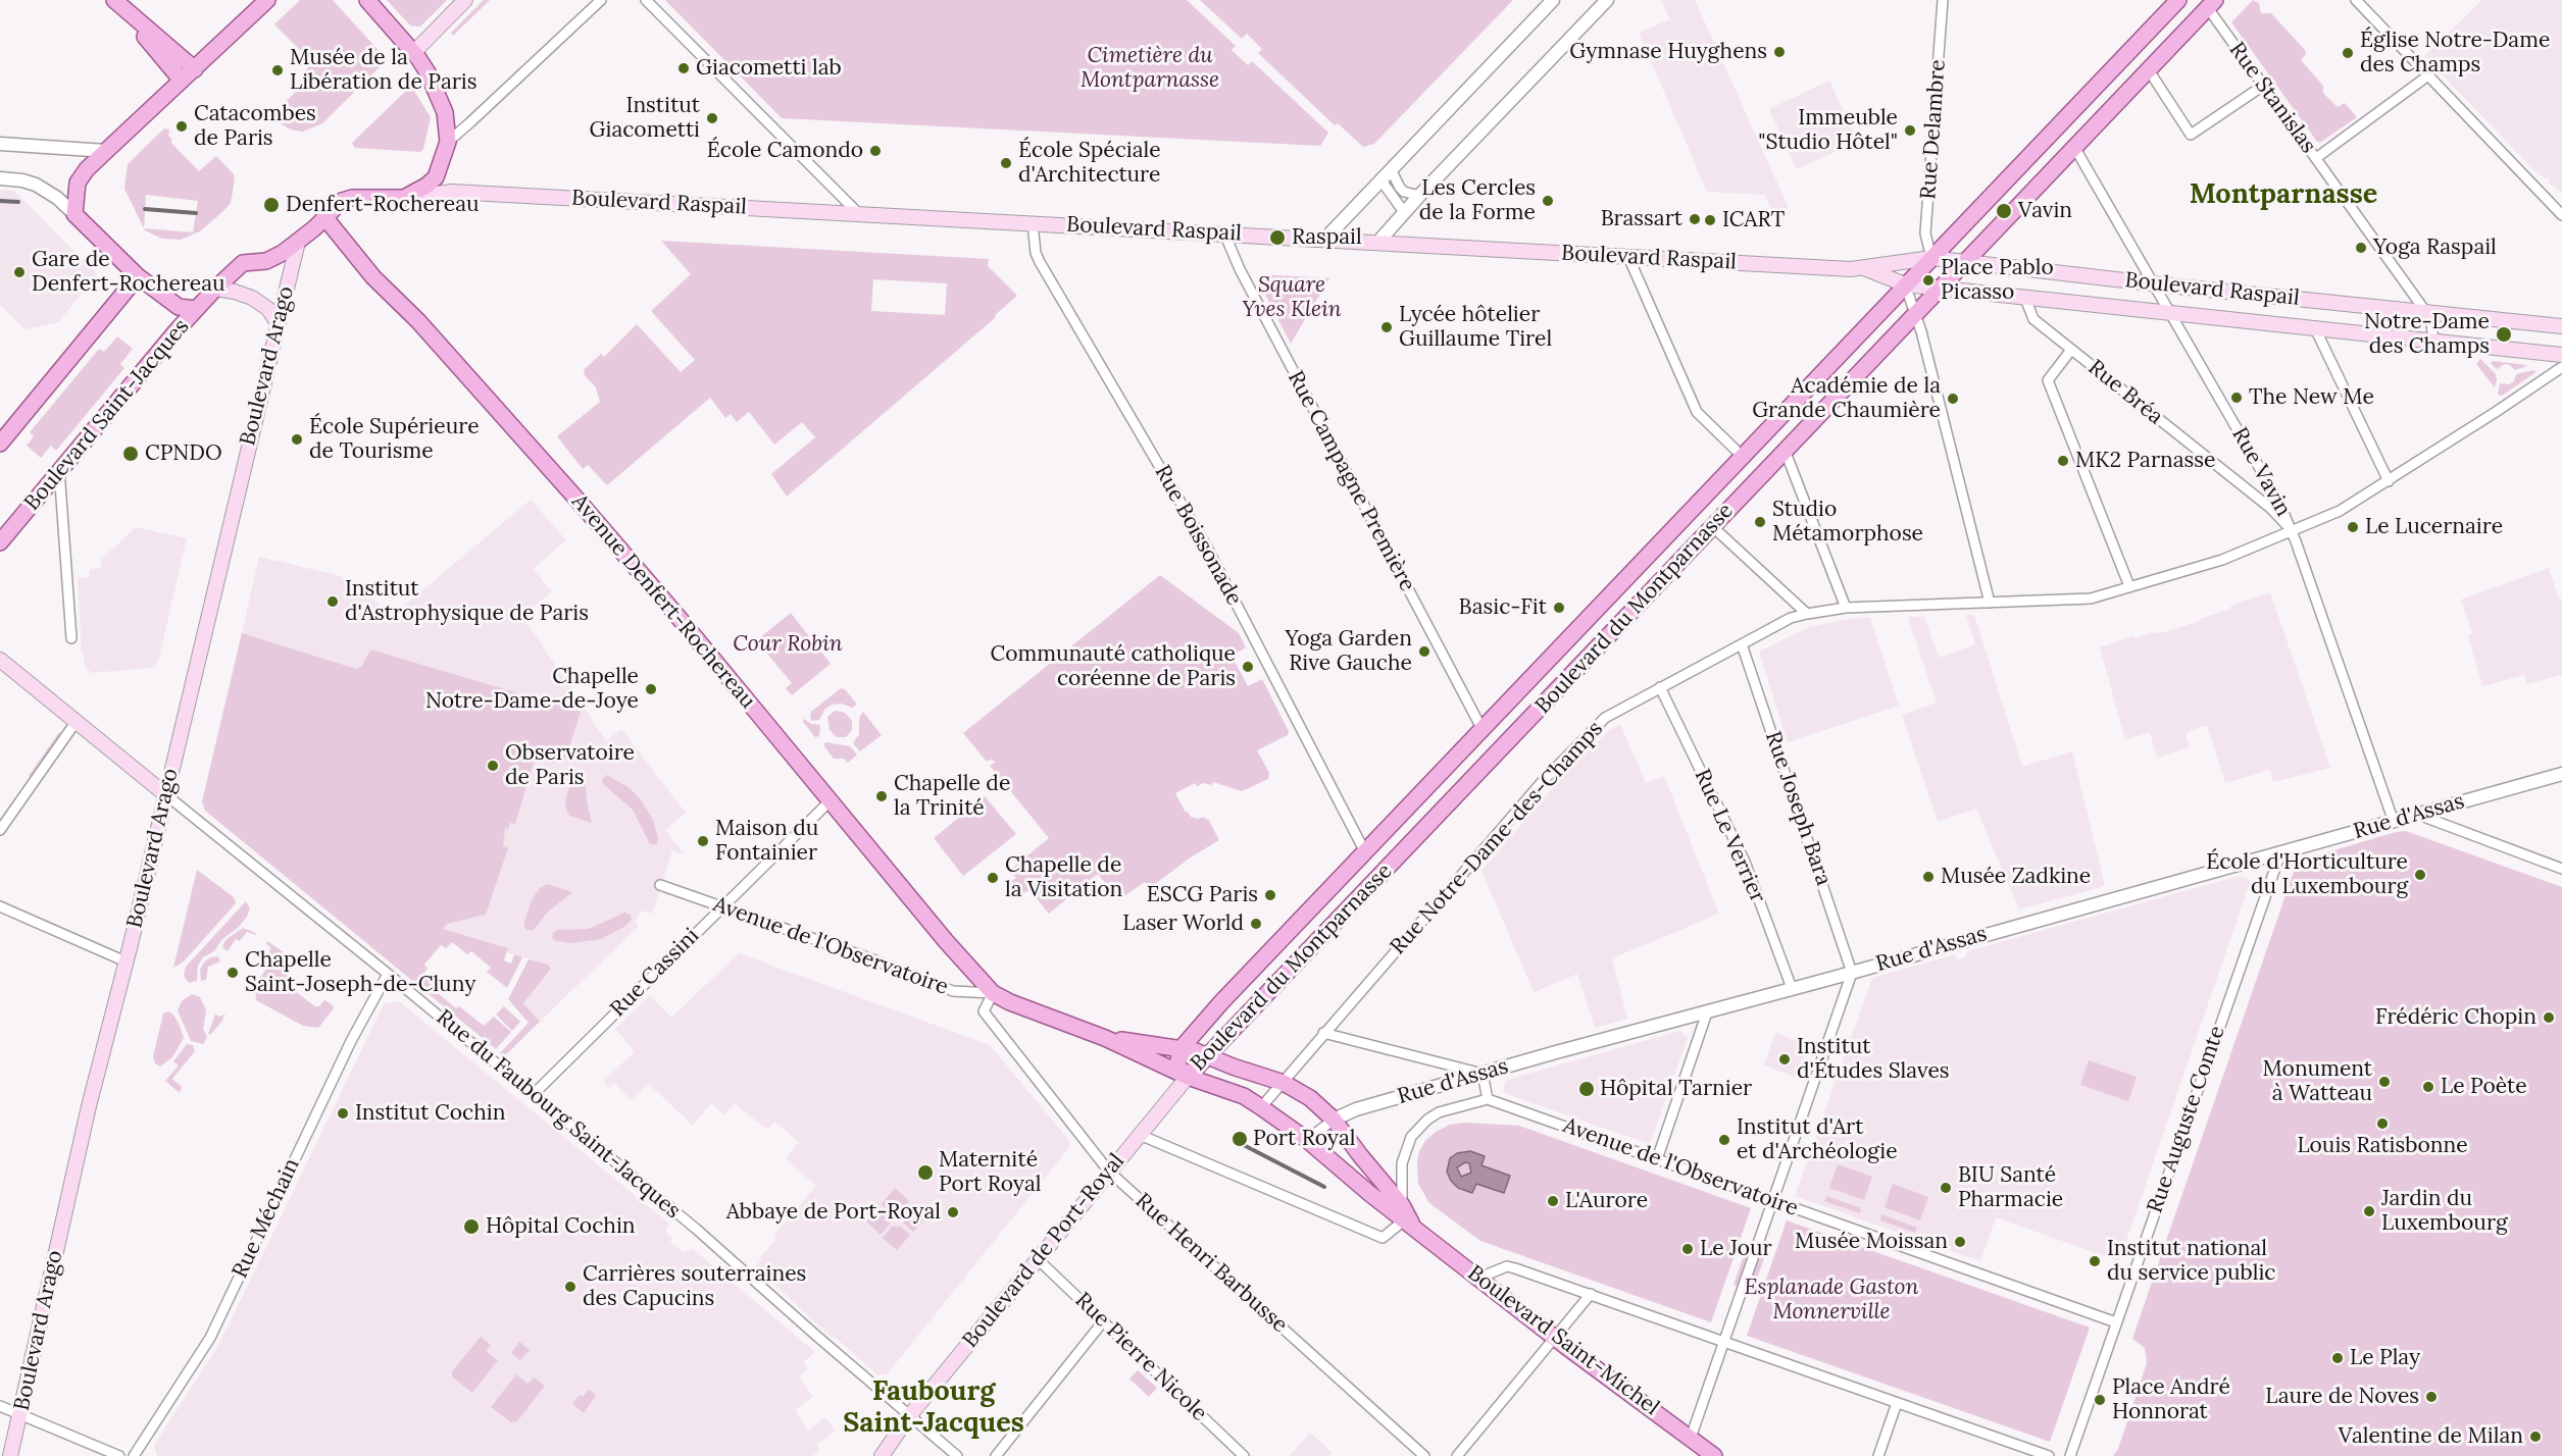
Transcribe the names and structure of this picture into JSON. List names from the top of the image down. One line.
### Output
{"streets":{"main road":["Boulevard Raspail","Boulevard Arago","Boulevard Saint-Jacques","Avenue Denfert-Rochereau","Boulevard du Montparnasse","Avenue de l'Observatoire","Rue du Faubourg Saint-Jacques","Boulevard de Port-Royal","Boulevard Saint-Michel"],"street":["Rue Stanislas","Rue Delambre","Rue Bréa","Rue Vavin","Rue Campagne Première","Rue Boissonade","Rue Joseph Bara","Rue d'Assas","Rue Le Verrier","Rue Notre-Dame-des-Champs","Rue Cassini","Rue Auguste Comte","Rue Méchain","Rue Henri Barbusse","Rue Pierre Nicole"]},"crossings":[["Rue Stanislas","Boulevard Raspail"],["Rue Stanislas","Boulevard du Montparnasse"],["Rue Delambre","Boulevard Raspail"],["Rue Delambre","Boulevard du Montparnasse"],["Boulevard Raspail","Rue Bréa"],["Boulevard Raspail","Boulevard Saint-Jacques"],["Boulevard Raspail","Rue Vavin"],["Boulevard Raspail","Rue Campagne Première"],["Boulevard Raspail","Rue Boissonade"],["Boulevard Raspail","Boulevard du Montparnasse"],["Boulevard Arago","Boulevard Saint-Jacques"],["Boulevard Arago","Rue du Faubourg Saint-Jacques"],["Rue Bréa","Rue Vavin"],["Rue Bréa","Rue Notre-Dame-des-Champs"],["Boulevard Saint-Jacques","Avenue Denfert-Rochereau"],["Rue Vavin","Boulevard du Montparnasse"],["Rue Vavin","Rue d'Assas"],["Rue Vavin","Rue Notre-Dame-des-Champs"],["Rue Campagne Première","Boulevard du Montparnasse"],["Rue Boissonade","Boulevard du Montparnasse"],["Avenue Denfert-Rochereau","Avenue de l'Observatoire"],["Avenue Denfert-Rochereau","Rue Cassini"],["Avenue Denfert-Rochereau","Rue Henri Barbusse"],["Boulevard du Montparnasse","Avenue de l'Observatoire"],["Boulevard du Montparnasse","Boulevard de Port-Royal"],["Rue Joseph Bara","Rue d'Assas"],["Rue Joseph Bara","Rue Notre-Dame-des-Champs"],["Rue d'Assas","Rue Le Verrier"],["Rue d'Assas","Avenue de l'Observatoire"],["Rue d'Assas","Rue Auguste Comte"],["Rue Le Verrier","Rue Notre-Dame-des-Champs"],["Rue Notre-Dame-des-Champs","Avenue de l'Observatoire"],["Avenue de l'Observatoire","Rue Cassini"],["Avenue de l'Observatoire","Rue Auguste Comte"],["Avenue de l'Observatoire","Boulevard de Port-Royal"],["Avenue de l'Observatoire","Rue Henri Barbusse"],["Avenue de l'Observatoire","Boulevard Saint-Michel"],["Rue Cassini","Rue du Faubourg Saint-Jacques"],["Rue du Faubourg Saint-Jacques","Rue Méchain"],["Rue du Faubourg Saint-Jacques","Boulevard de Port-Royal"],["Boulevard de Port-Royal","Rue Henri Barbusse"],["Boulevard de Port-Royal","Rue Pierre Nicole"]],"districts":["Montparnasse","Faubourg Saint-Jacques"],"parks":["Cimetière du Montparnasse","Square Yves Klein","Cour Robin","Esplanade Gaston Monnerville"],"places":["Gymnase Huyghens","Église Notre-Dame des Champs","Giacometti lab","Musée de la Libération de Paris","Institut Giacometti","Catacombes de Paris","Immeuble \"Studio Hôtel\"","École Camondo","École Spéciale d'Architecture","Les Cercles de la Forme","Denfert-Rochereau","Vavin","Brassart","ICART","Raspail","Yoga Raspail","Gare de Denfert-Rochereau","Place Pablo Picasso","Lycée hôtelier Guillaume Tirel","Notre-Dame des Champs","The New Me","Académie de la Grande Chaumière","École Supérieure de Tourisme","CPNDO","MK2 Parnasse","Studio Métamorphose","Le Lucernaire","Institut d'Astrophysique de Paris","Basic-Fit","Yoga Garden Rive Gauche","Communauté catholique coréenne de Paris","Chapelle Notre-Dame-de-Joye","Observatoire de Paris","Chapelle de la Trinité","Maison du Fontainier","École d'Horticulture du Luxembourg","Musée Zadkine","Chapelle de la Visitation","ESCG Paris","Laser World","Chapelle Saint-Joseph-de-Cluny","Frédéric Chopin","Institut d'Études Slaves","Monument à Watteau","Le Poète","Hôpital Tarnier","Institut Cochin","Louis Ratisbonne","Port Royal","Institut d'Art et d'Archéologie","Maternité Port Royal","BIU Santé Pharmacie","L'Aurore","Jardin du Luxembourg","Abbaye de Port-Royal","Hôpital Cochin","Musée Moissan","Le Jour","Institut national du service public","Carrières souterraines des Capucins","Le Play","Laure de Noves","Place André Honnorat","Valentine de Milan"]}
